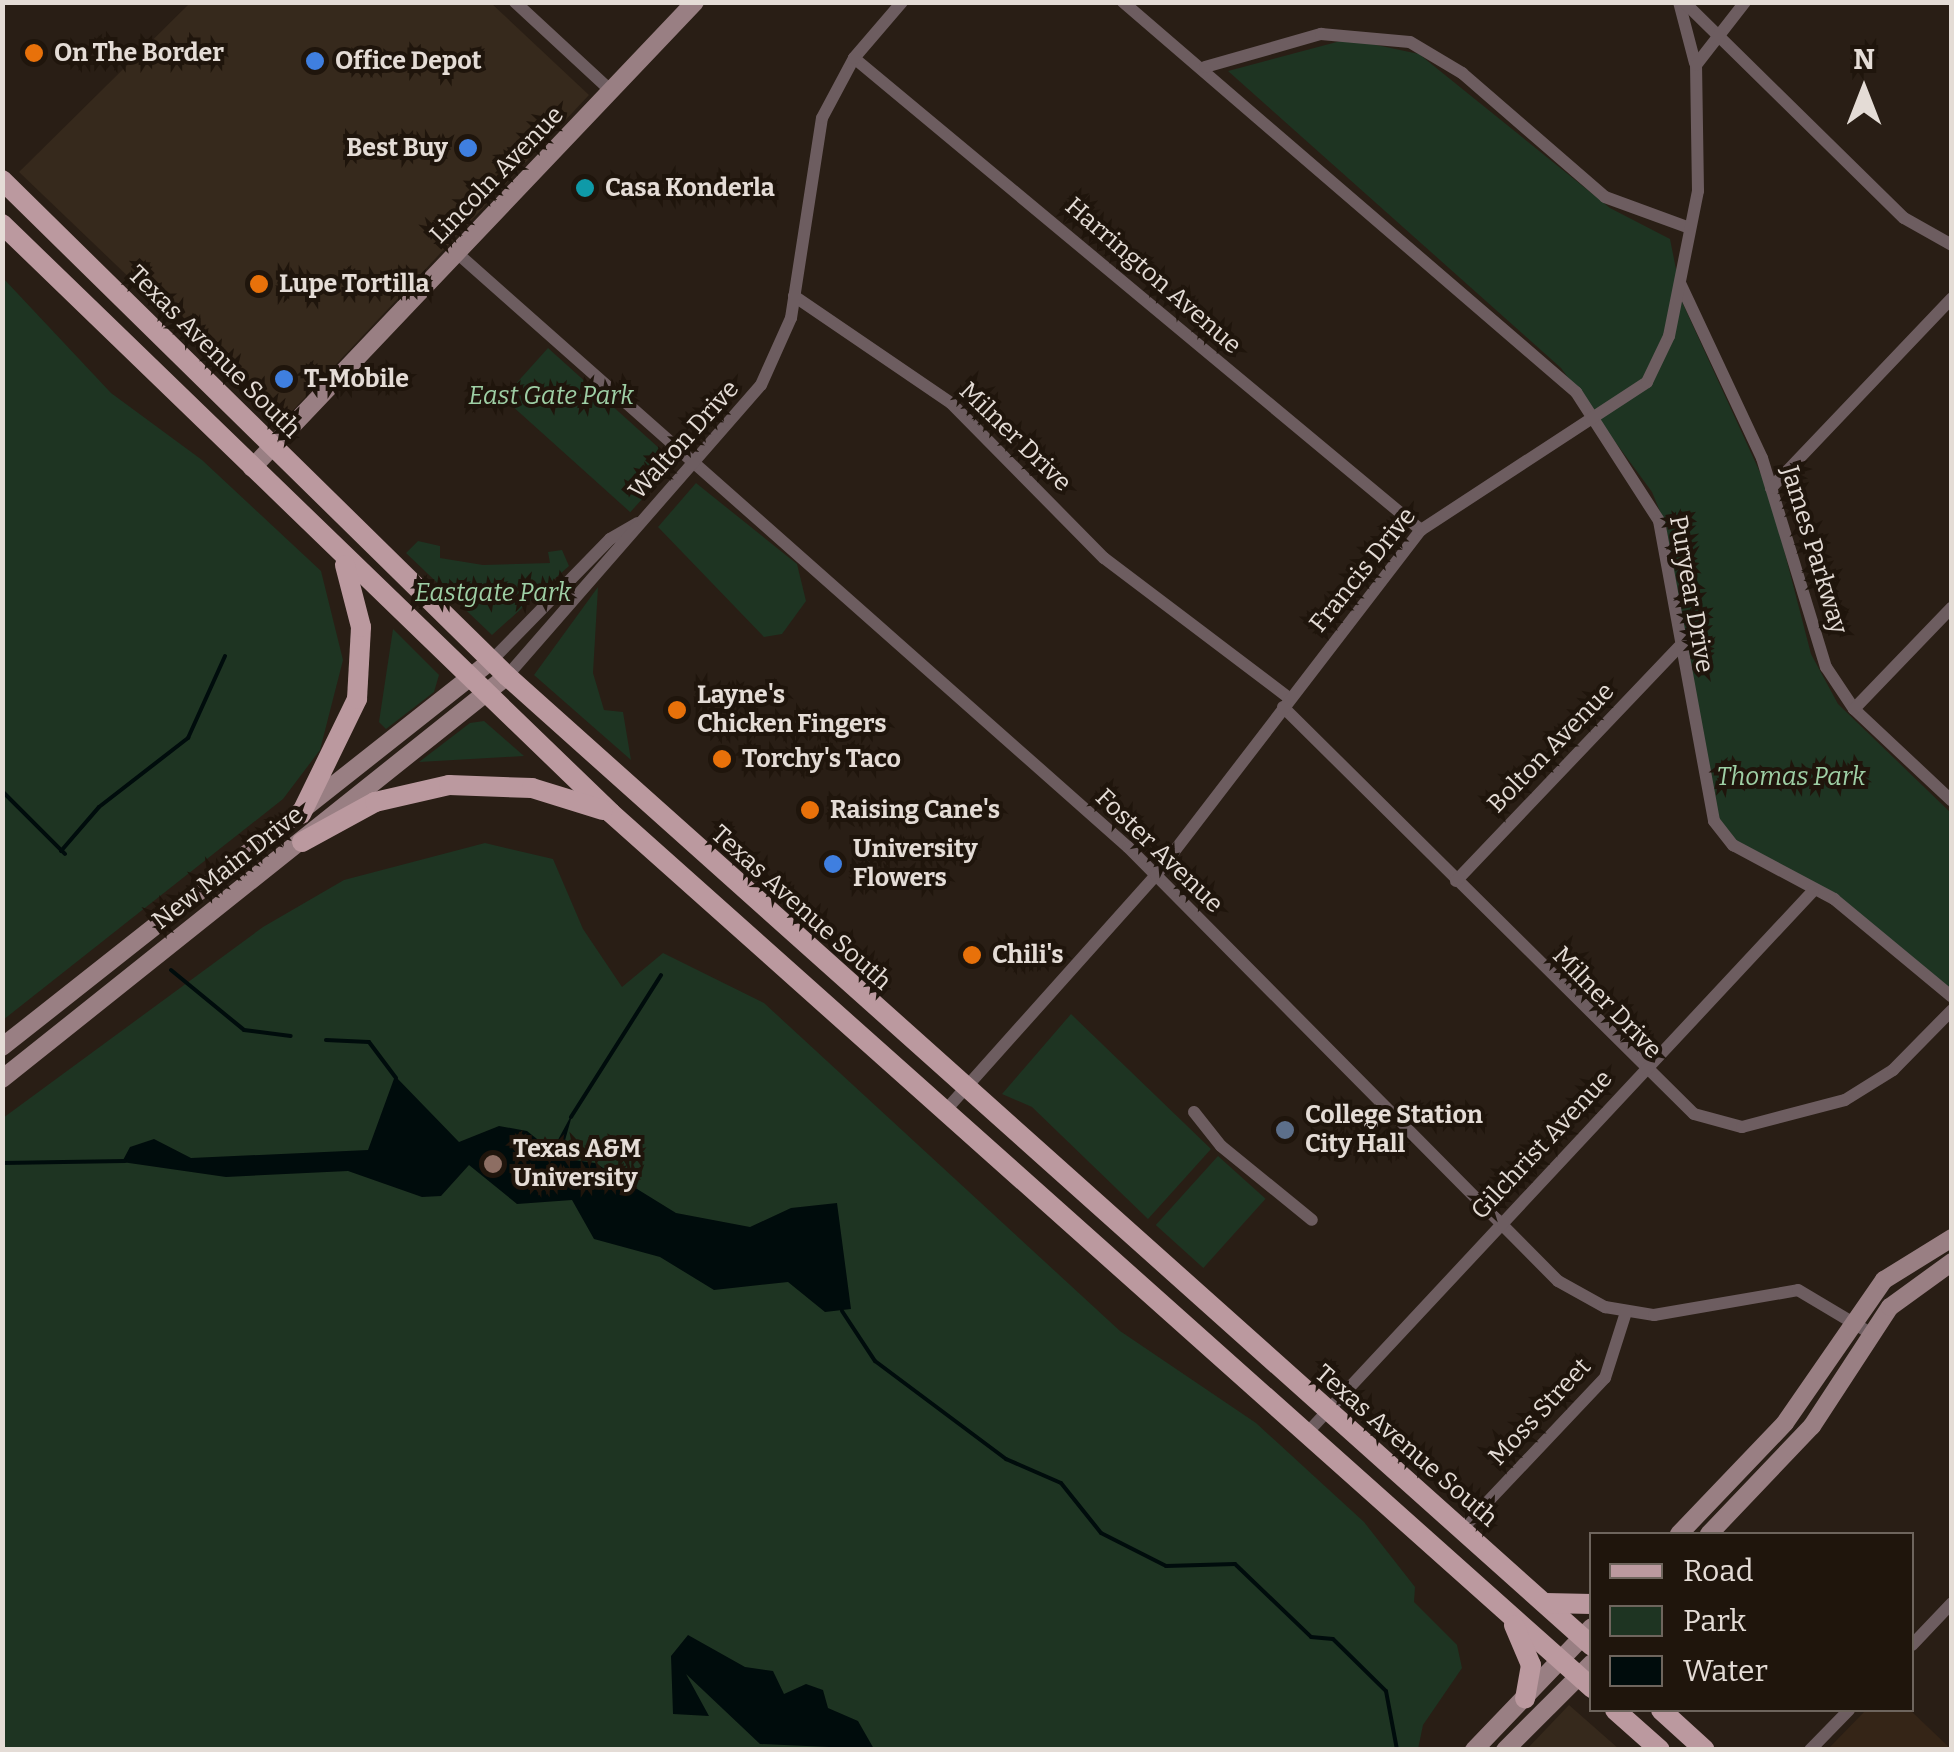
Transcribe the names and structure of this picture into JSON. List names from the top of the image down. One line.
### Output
{"streets":{"main road":["Texas Avenue South"],"street":["Lincoln Avenue","Harrington Avenue","Milner Drive","Walton Drive","James Parkway","Francis Drive","Puryear Drive","Bolton Avenue","Foster Avenue","New Main Drive","Gilchrist Avenue","Moss Street"]},"crossings":[["Lincoln Avenue","Texas Avenue South"],["Lincoln Avenue","Foster Avenue"],["Harrington Avenue","Walton Drive"],["Harrington Avenue","Francis Drive"],["Texas Avenue South","Walton Drive"],["Texas Avenue South","Francis Drive"],["Texas Avenue South","Gilchrist Avenue"],["Texas Avenue South","Moss Street"],["Milner Drive","Walton Drive"],["Milner Drive","Francis Drive"],["Milner Drive","Bolton Avenue"],["Milner Drive","Gilchrist Avenue"],["Walton Drive","Foster Avenue"],["James Parkway","Francis Drive"],["Francis Drive","Puryear Drive"],["Francis Drive","Foster Avenue"],["Puryear Drive","Bolton Avenue"],["Puryear Drive","Gilchrist Avenue"],["Foster Avenue","Gilchrist Avenue"],["Foster Avenue","Moss Street"]],"parks":["East Gate Park","Eastgate Park","Thomas Park"],"places":["On The Border","Office Depot","Best Buy","Casa Konderla","Lupe Tortilla","T-Mobile","Layne's Chicken Fingers","Torchy's Taco","Raising Cane's","University Flowers","Chili's","College Station City Hall","Texas A&M University"],"legend":["Road","Park","Water"],"north":"top"}
